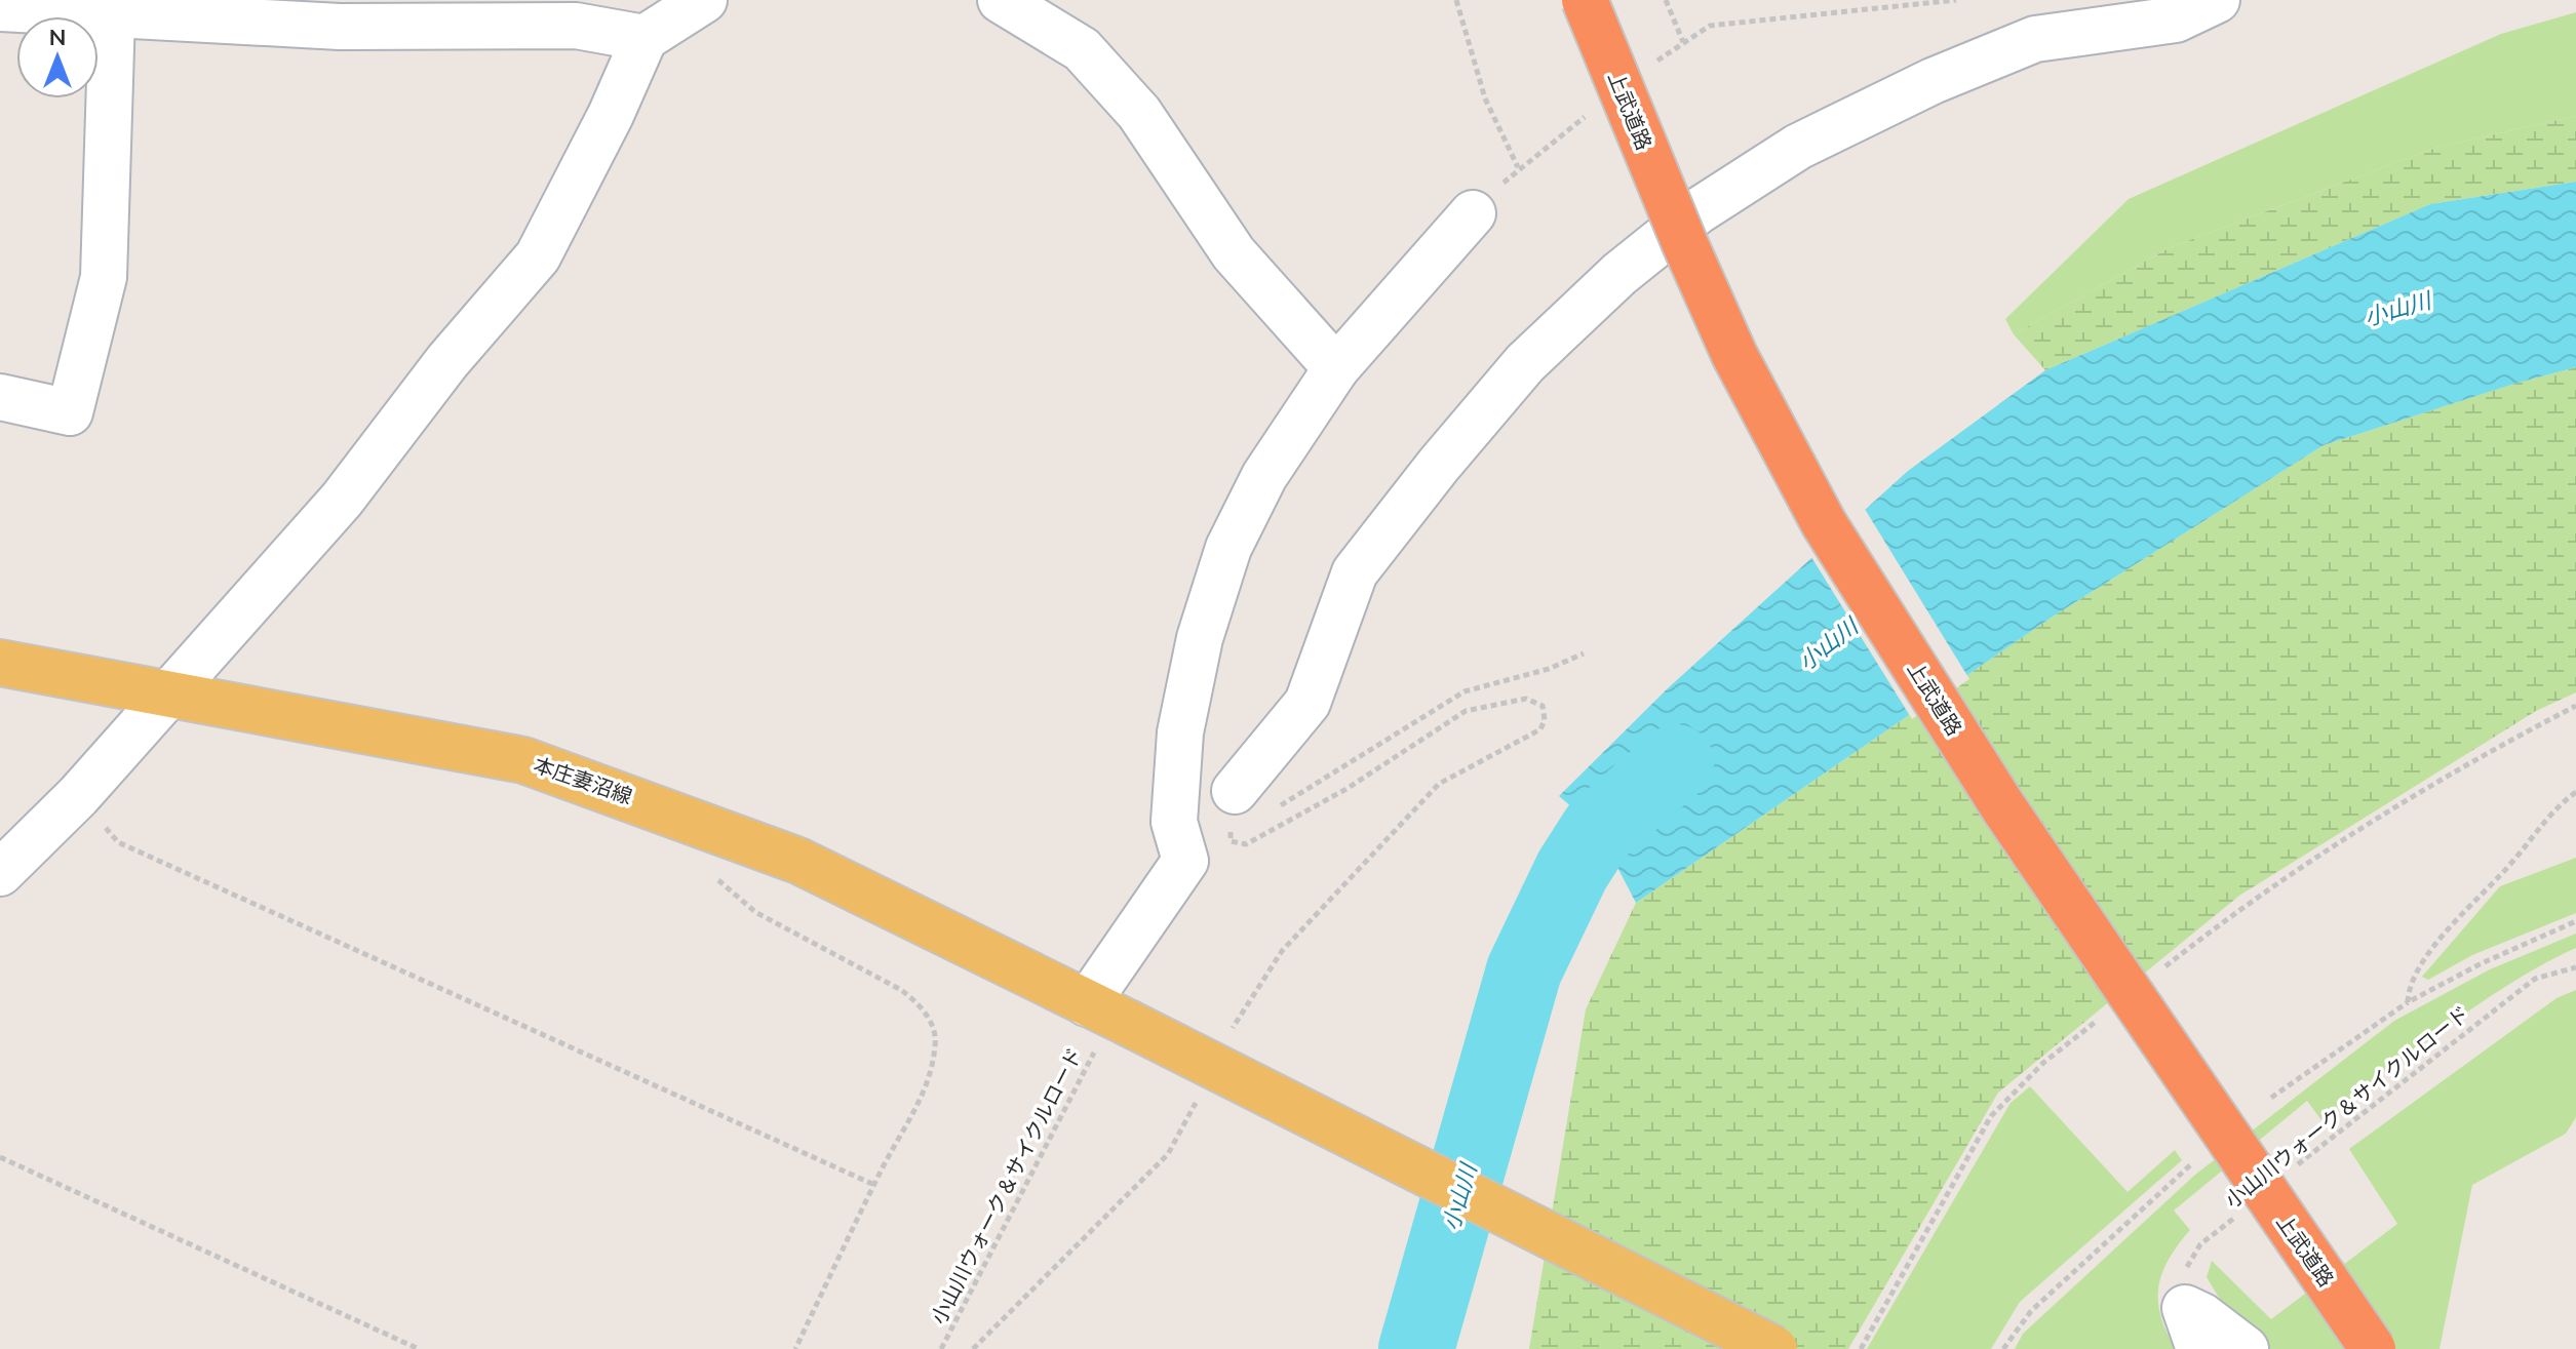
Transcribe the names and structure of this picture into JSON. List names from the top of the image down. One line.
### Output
{"streets":{"highway":["上武道路"],"main road":["本庄妻沼線"],"path":["小山川ウォーク＆サイクルロード"]},"crossings":[["本庄妻沼線","小山川ウォーク＆サイクルロード"]],"water":["小山川"],"north":"top"}
